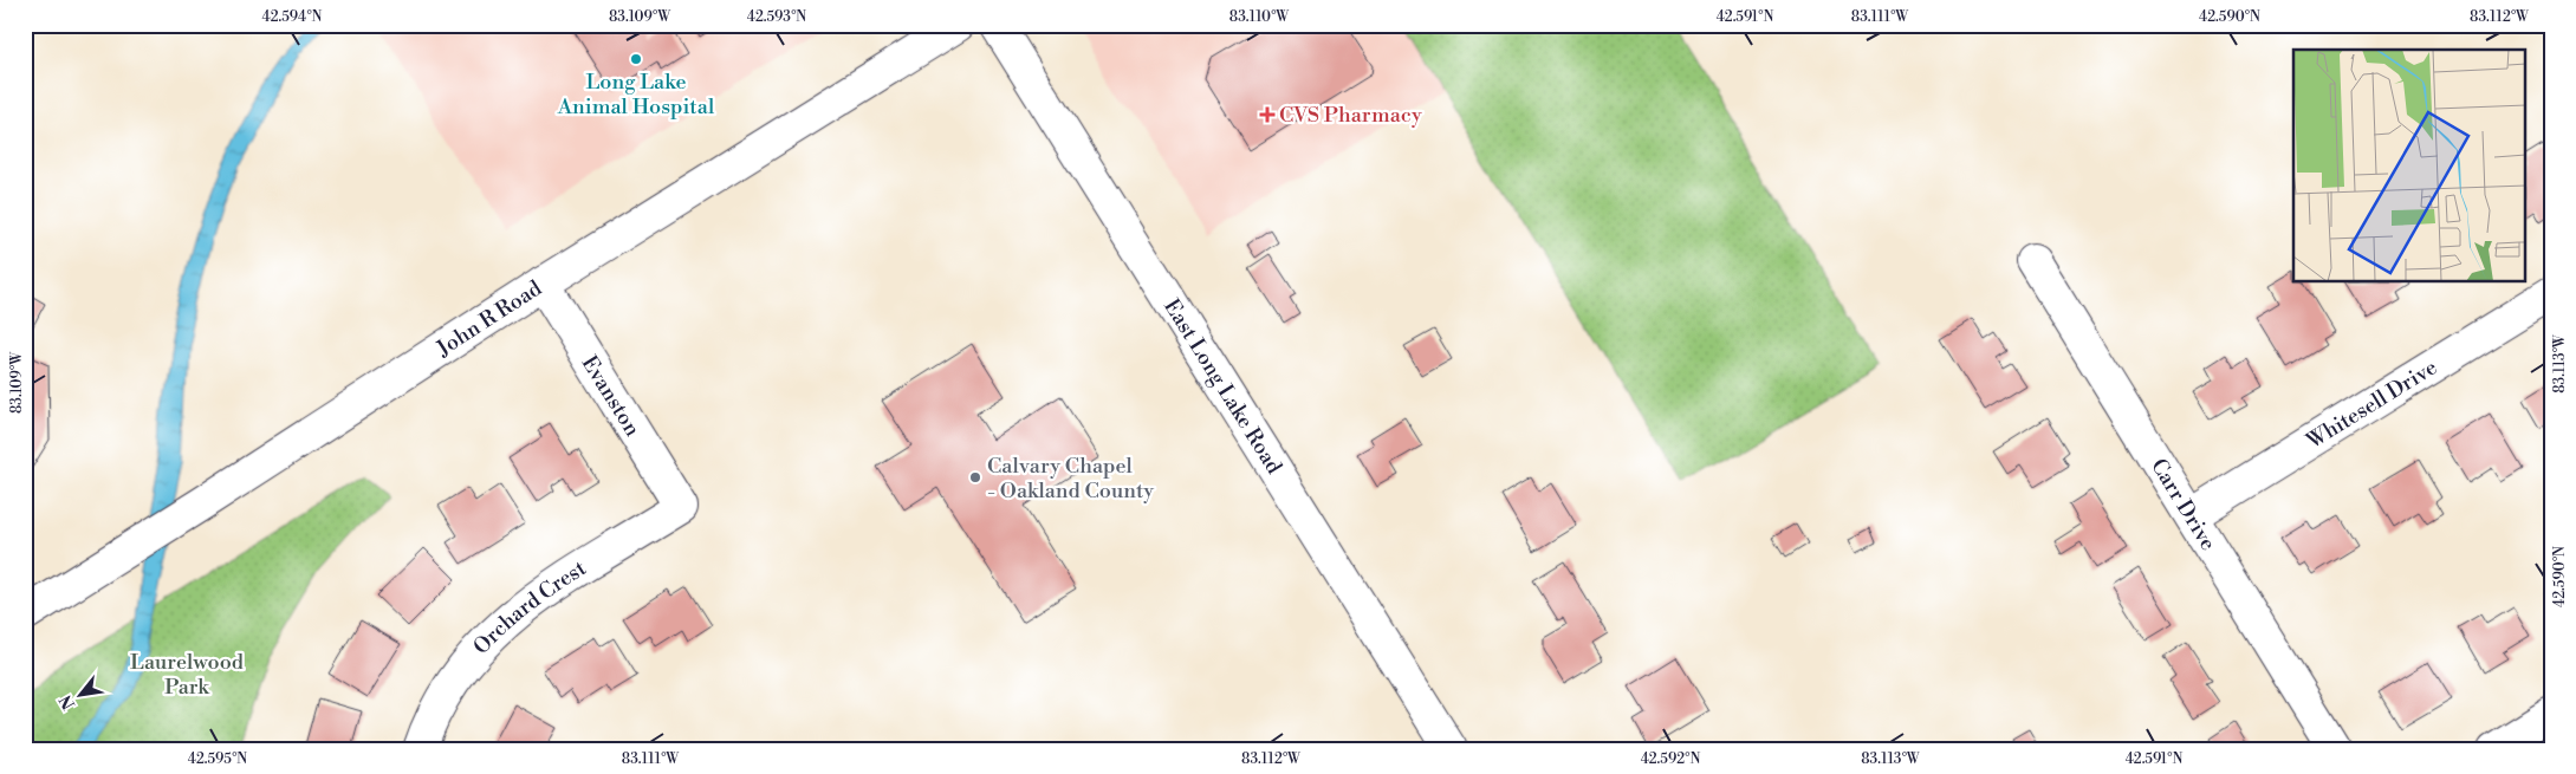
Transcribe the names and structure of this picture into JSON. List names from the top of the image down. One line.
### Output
{"streets":{"main road":["John R Road","East Long Lake Road","Evanston","Whitesell Drive","Carr Drive","Orchard Crest"]},"crossings":[["John R Road","Evanston"],["Evanston","Orchard Crest"],["Whitesell Drive","Carr Drive"]],"parks":["Laurelwood Park"],"places":{"other":["Long Lake Animal Hospital","Calvary Chapel - Oakland County"],"health":["CVS Pharmacy"]},"north":"bottom left","coordinates":["42.594°N","83.109°W","42.593°N","83.110°W","42.591°N","83.111°W","42.590°N","83.112°W","83.113°W","42.595°N","42.592°N"]}
